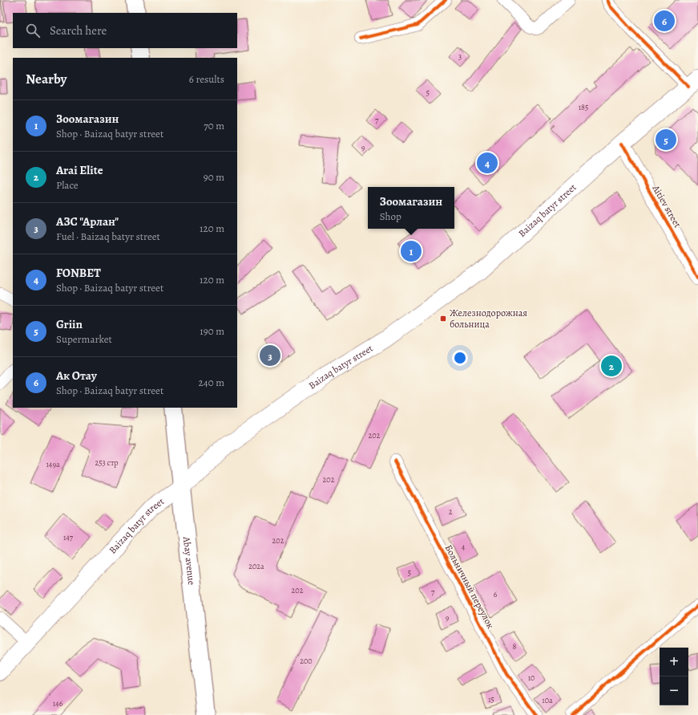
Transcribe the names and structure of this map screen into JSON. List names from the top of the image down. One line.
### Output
{"streets":{"main road":["Baizaq batyr street","Abay avenue"],"street":["Aitiev street","Больничный переулок"]},"crossings":[["Aitiev street","Baizaq batyr street"],["Baizaq batyr street","Abay avenue"]],"places":{"transit":["Железнодорожная больница"]},"house_numbers":["3","5","185","7","9","202","253 стр","149а","202","2","147","202","4","202а","5","202","7","6","9","8","200","10","15","10а","146"],"page":{"pins":["6","5","4","1","3","2"],"search":"Search here","heading":["Nearby","6 results"],"list":[{"mark":"1","name":"Зоомагазин","note":"Shop · Baizaq batyr street","value":"70 m"},{"mark":"2","name":"Arai Elite","note":"Place","value":"90 m"},{"mark":"3","name":"АЗС \"Арлан\"","note":"Fuel · Baizaq batyr street","value":"120 m"},{"mark":"4","name":"FONBET","note":"Shop · Baizaq batyr street","value":"120 m"},{"mark":"5","name":"Griin","note":"Supermarket","value":"190 m"},{"mark":"6","name":"Ак Отау","note":"Shop · Baizaq batyr street","value":"240 m"}],"popup":["Зоомагазин","Shop"],"map_buttons":["+","−"]}}
